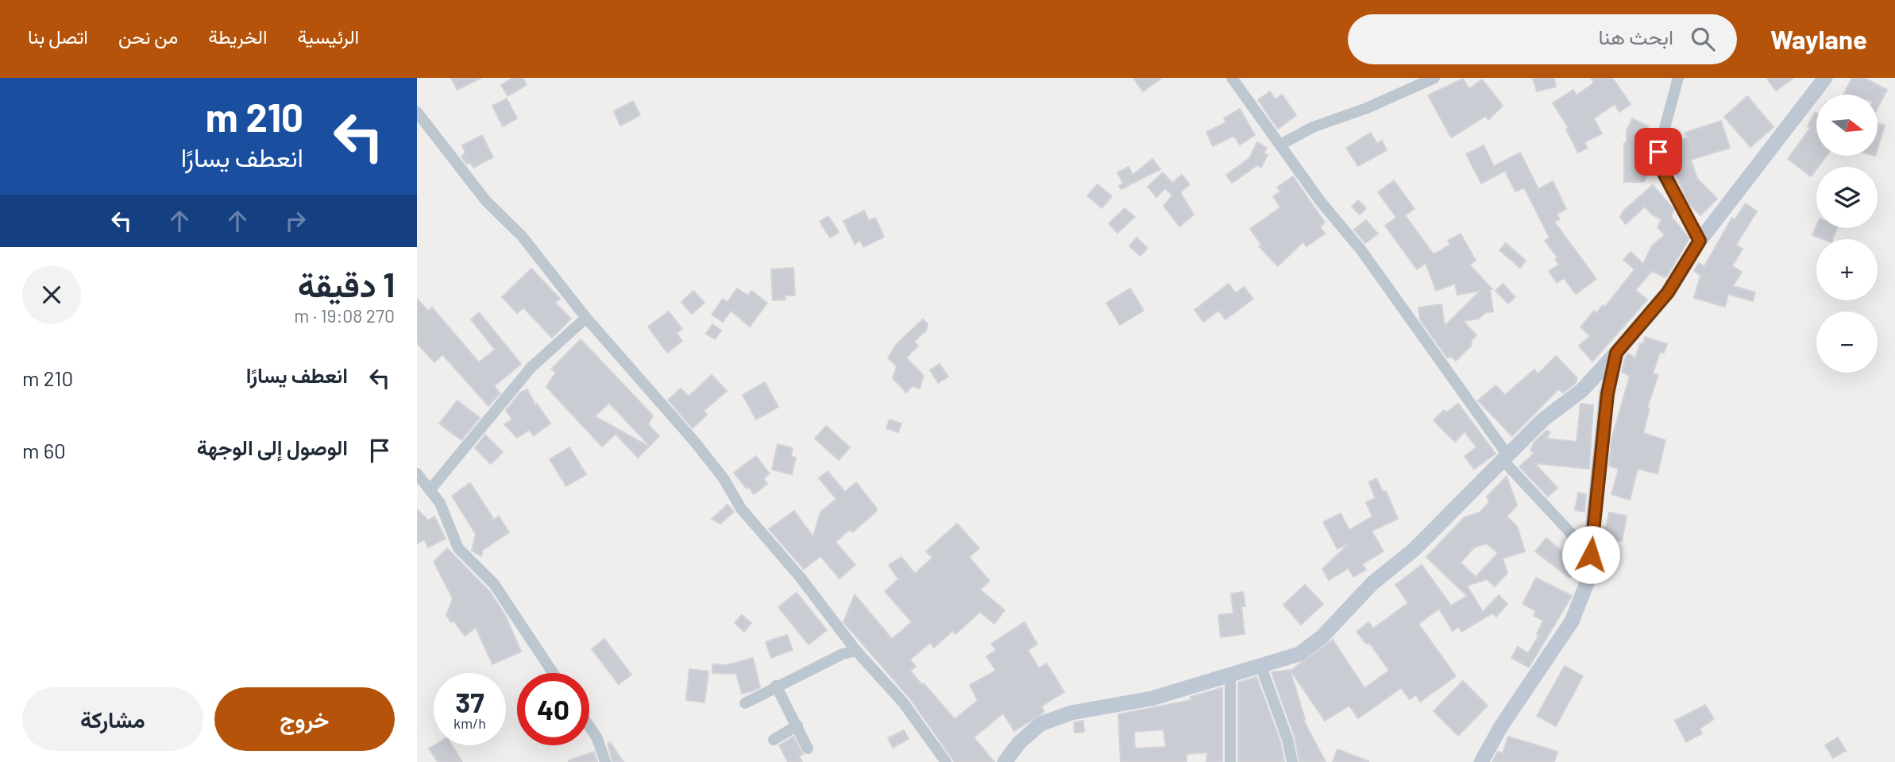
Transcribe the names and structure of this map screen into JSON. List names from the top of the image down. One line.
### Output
{"north":"right","page":{"header":"Waylane","search":"ابحث هنا","nav":["الرئيسية","الخريطة","من نحن","اتصل بنا"],"turn":["210 m","انعطف يسارًا"],"map_buttons":["+","−"],"heading":["1 دقيقة","270 m · 19:08"],"list":[{"name":"انعطف يسارًا","value":"210 m"},{"name":"الوصول إلى الوجهة","value":"60 m"}],"speed":"37 km/h","limit":"40","buttons":["خروج","مشاركة"]}}
